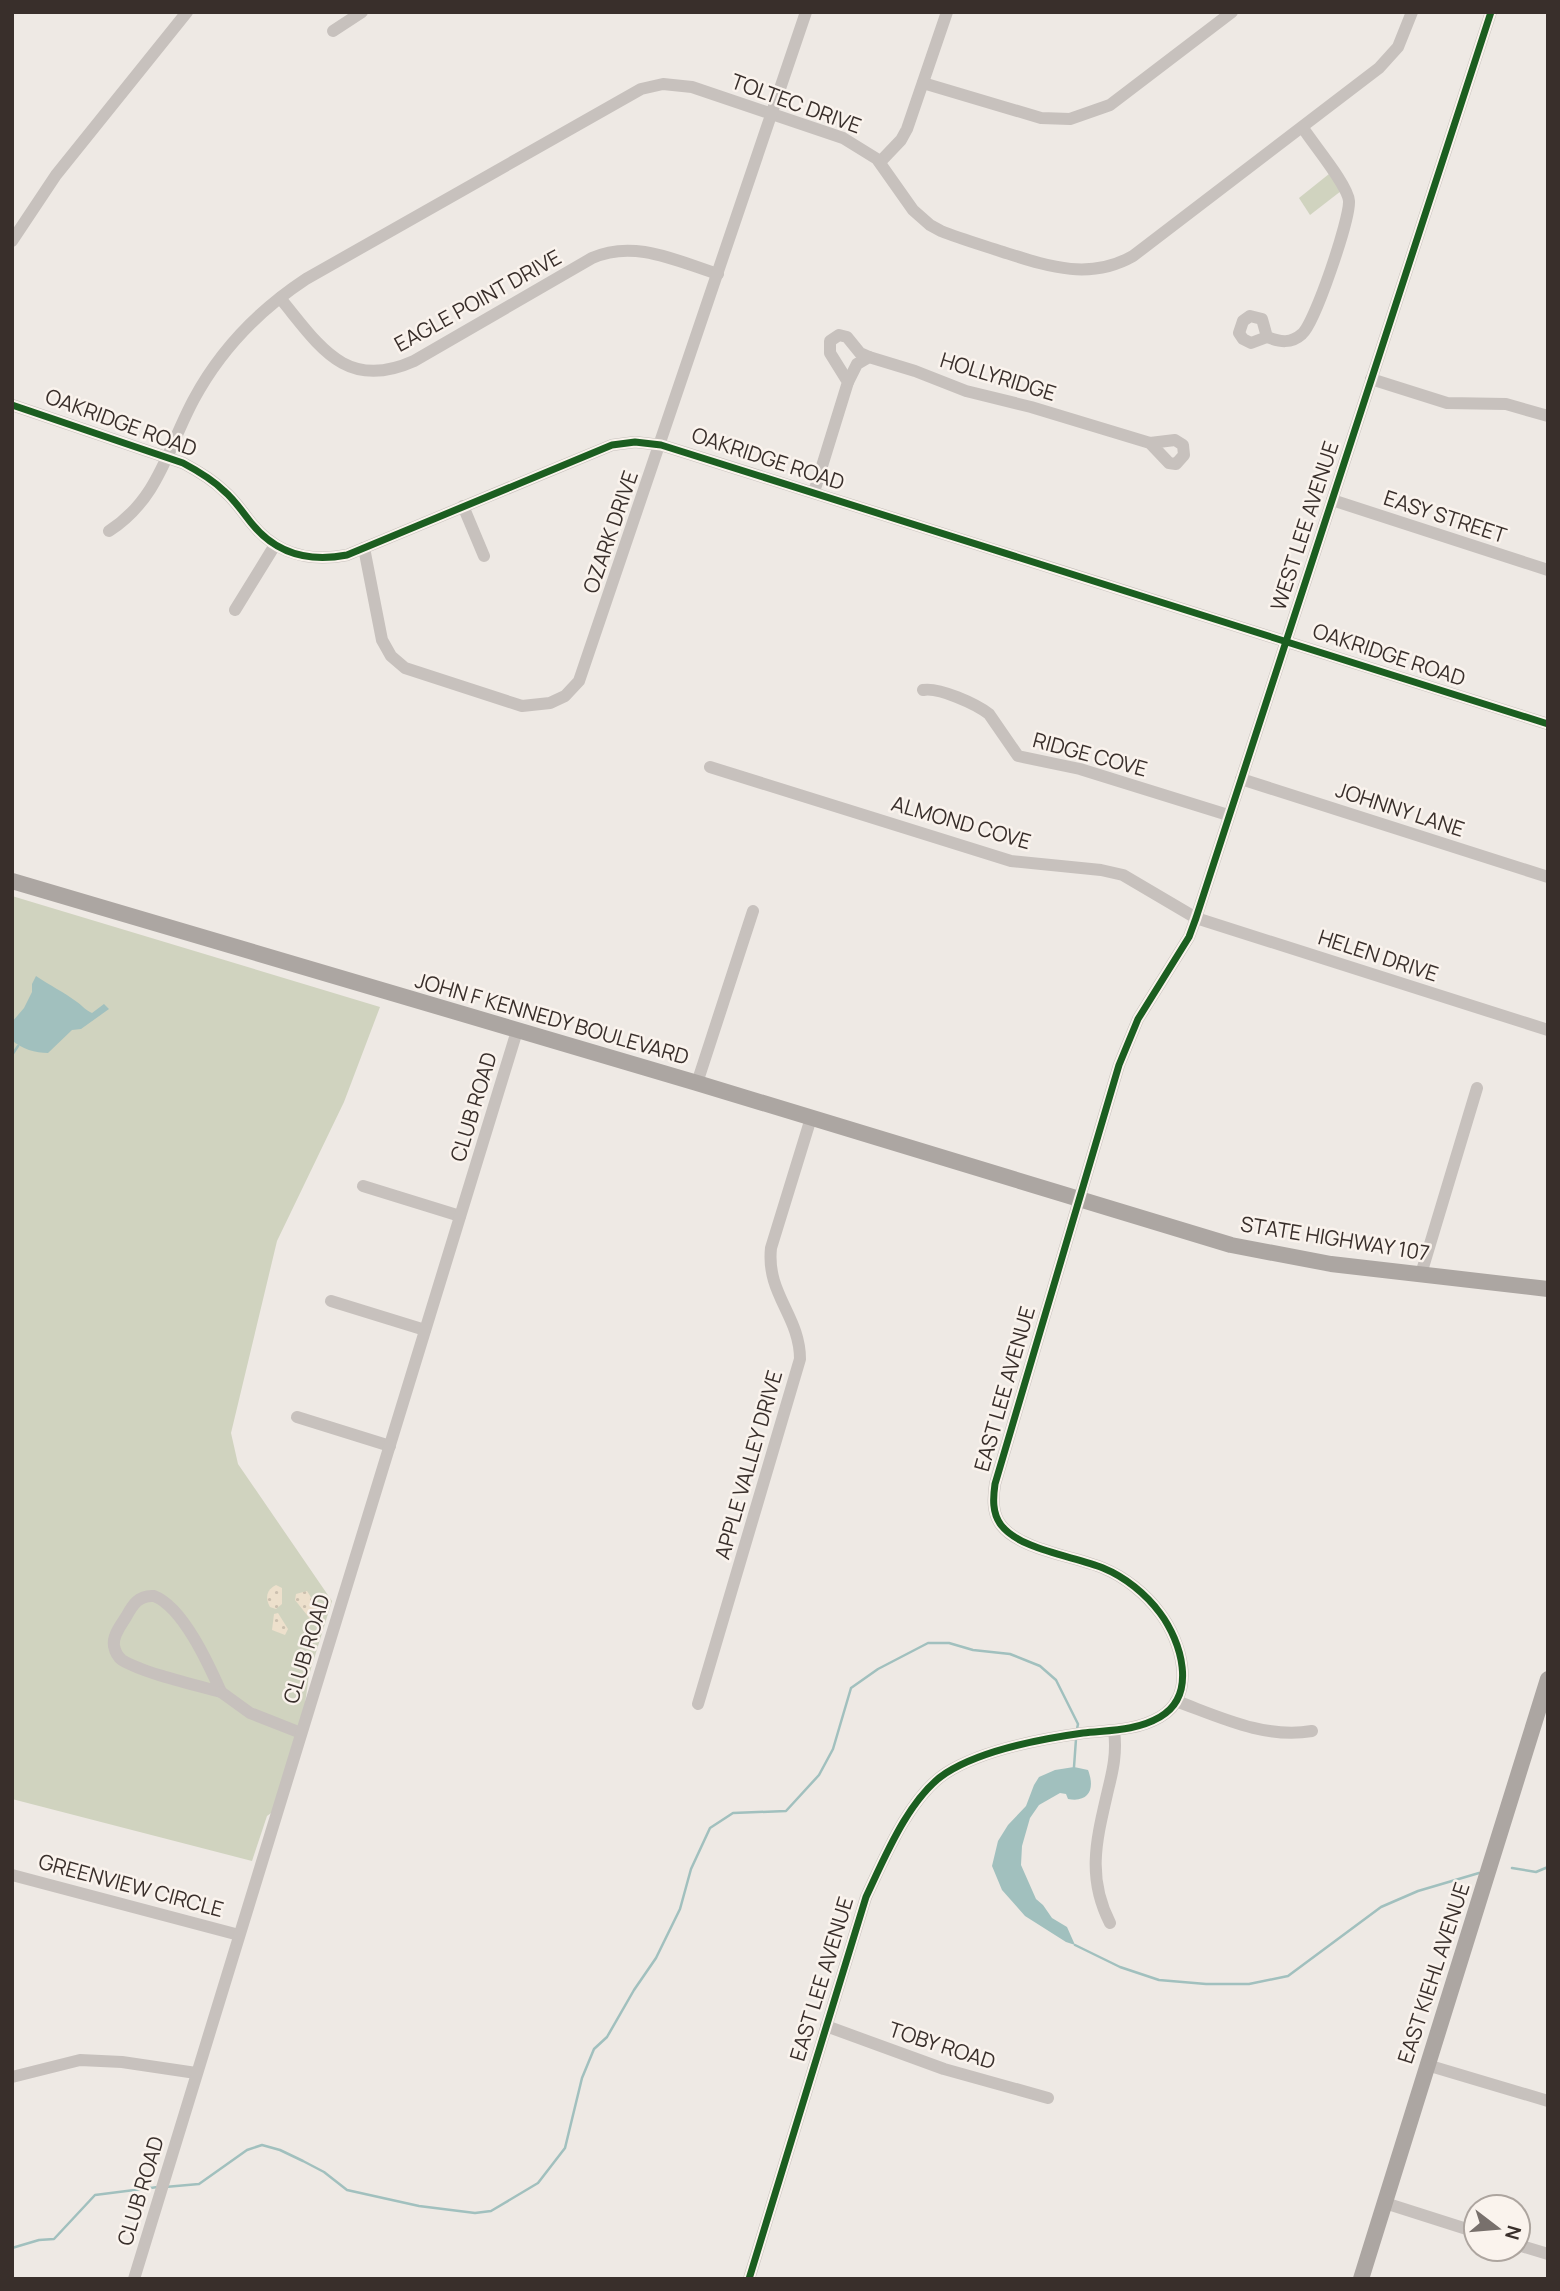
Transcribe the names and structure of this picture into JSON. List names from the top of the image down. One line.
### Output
{"streets":{"main road":["JOHN F KENNEDY BOULEVARD","STATE HIGHWAY 107","EAST KIEHL AVENUE"],"street":["TOLTEC DRIVE","EAGLE POINT DRIVE","HOLLYRIDGE","OAKRIDGE ROAD","EASY STREET","WEST LEE AVENUE","OZARK DRIVE","RIDGE COVE","JOHNNY LANE","ALMOND COVE","HELEN DRIVE","CLUB ROAD","EAST LEE AVENUE","APPLE VALLEY DRIVE","GREENVIEW CIRCLE","TOBY ROAD"]},"crossings":[["TOLTEC DRIVE","EAGLE POINT DRIVE"],["TOLTEC DRIVE","OAKRIDGE ROAD"],["TOLTEC DRIVE","OZARK DRIVE"],["EAGLE POINT DRIVE","OZARK DRIVE"],["OAKRIDGE ROAD","WEST LEE AVENUE"],["OAKRIDGE ROAD","OZARK DRIVE"],["EASY STREET","WEST LEE AVENUE"],["WEST LEE AVENUE","RIDGE COVE"],["WEST LEE AVENUE","JOHNNY LANE"],["WEST LEE AVENUE","ALMOND COVE"],["WEST LEE AVENUE","HELEN DRIVE"],["WEST LEE AVENUE","JOHN F KENNEDY BOULEVARD"],["WEST LEE AVENUE","STATE HIGHWAY 107"],["WEST LEE AVENUE","EAST LEE AVENUE"],["ALMOND COVE","HELEN DRIVE"],["JOHN F KENNEDY BOULEVARD","CLUB ROAD"],["JOHN F KENNEDY BOULEVARD","STATE HIGHWAY 107"],["JOHN F KENNEDY BOULEVARD","EAST LEE AVENUE"],["JOHN F KENNEDY BOULEVARD","APPLE VALLEY DRIVE"],["CLUB ROAD","GREENVIEW CIRCLE"],["STATE HIGHWAY 107","EAST LEE AVENUE"],["EAST LEE AVENUE","TOBY ROAD"]],"north":"right"}
